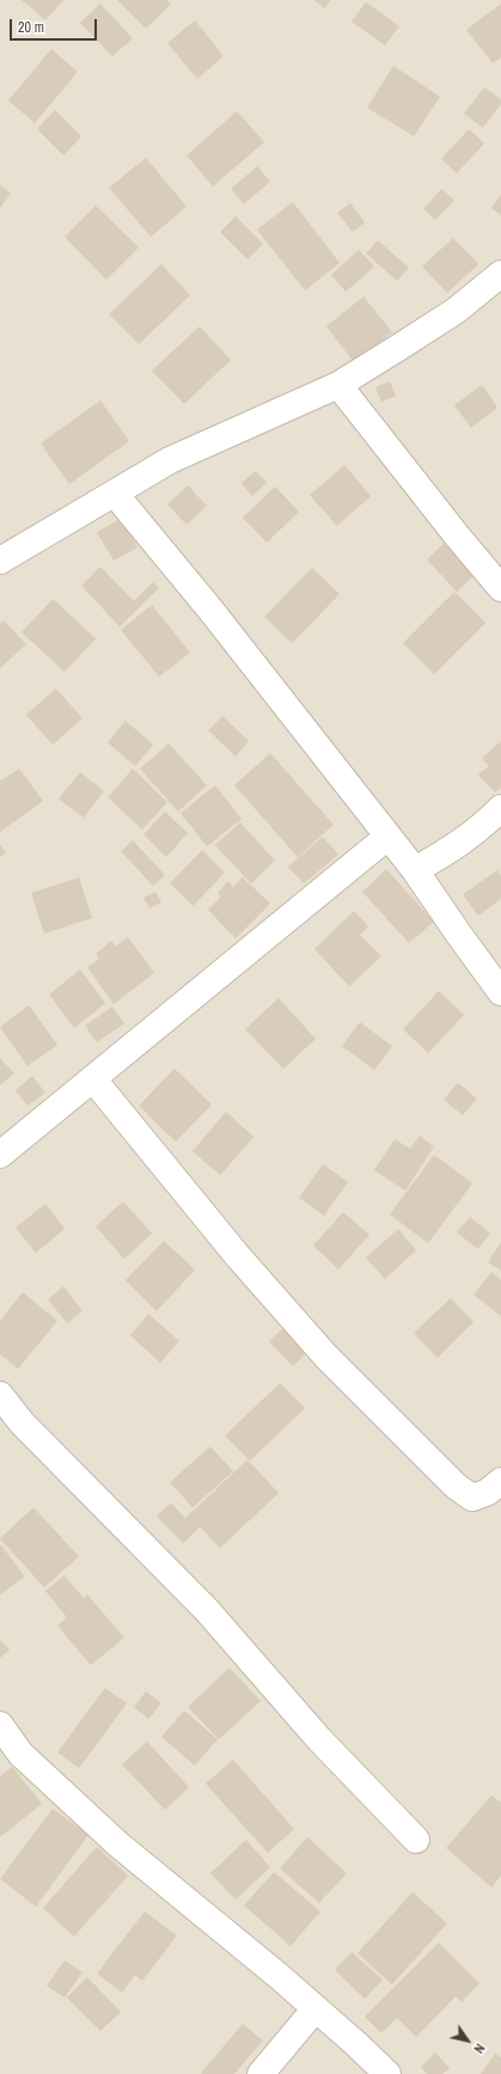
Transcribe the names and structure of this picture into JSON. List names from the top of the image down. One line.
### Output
{"scale_bar":"20 m","north":"bottom right"}
